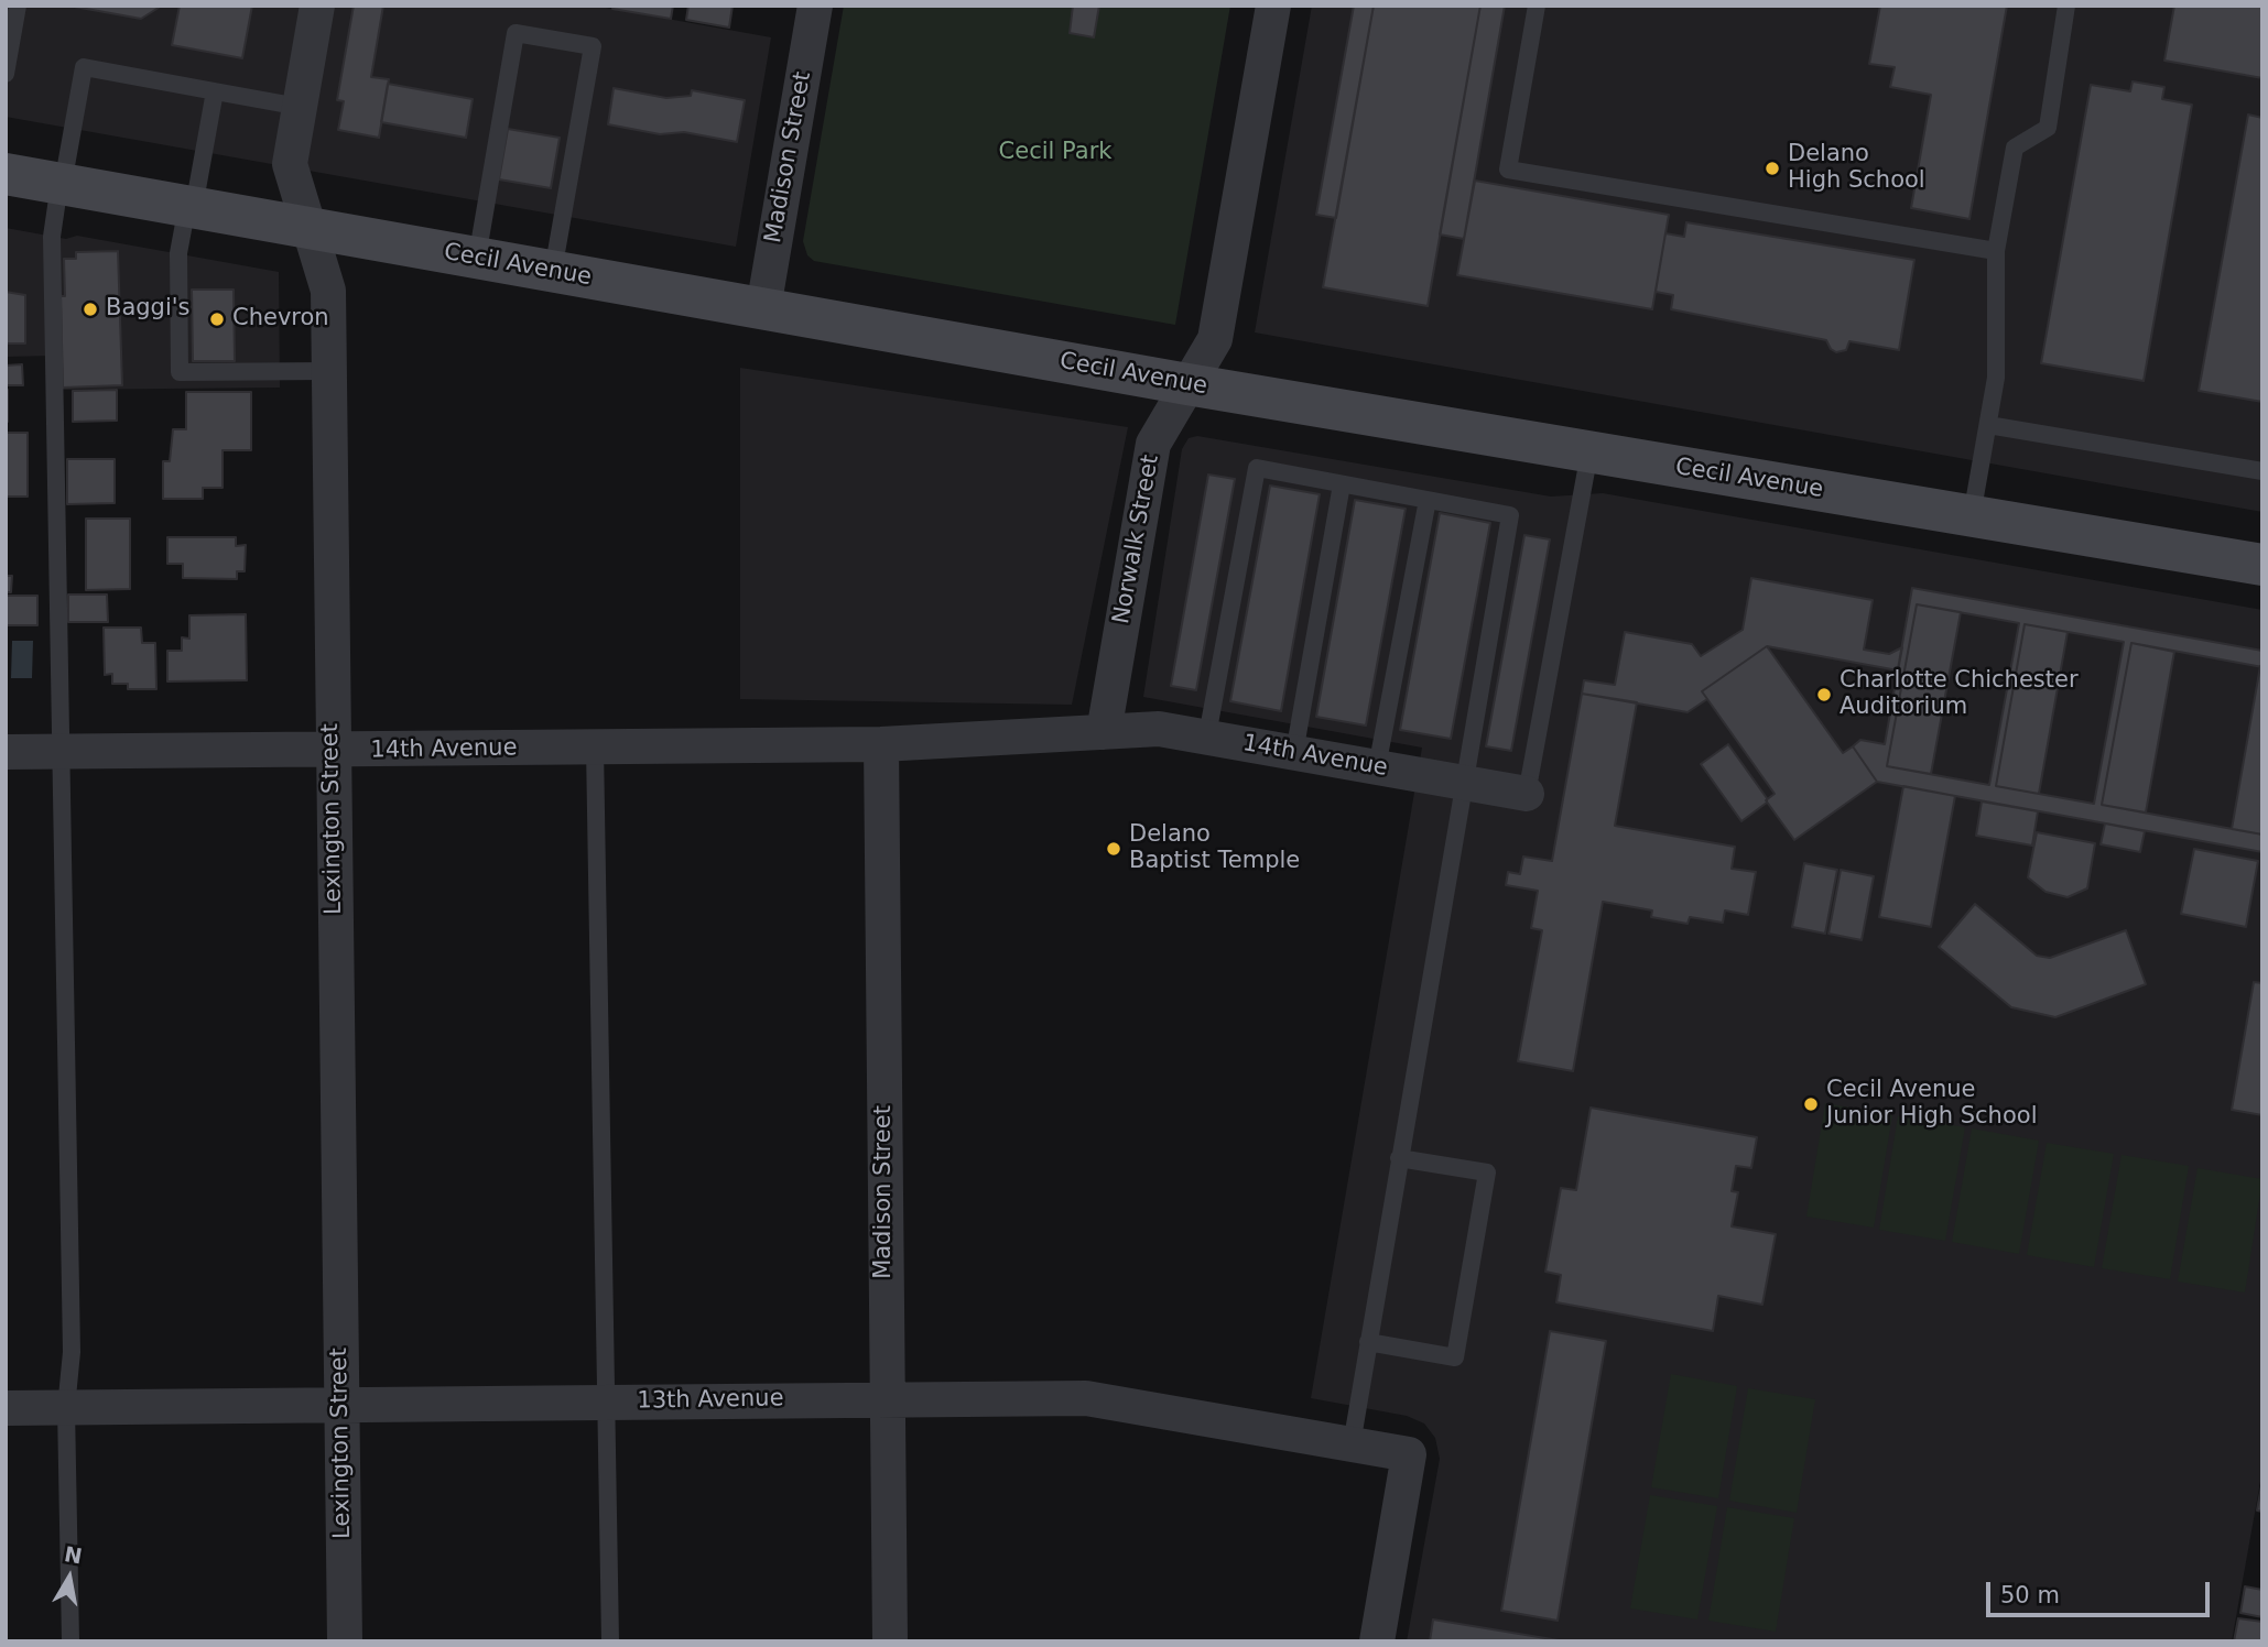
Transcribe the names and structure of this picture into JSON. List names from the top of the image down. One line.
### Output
{"streets":{"main road":["Cecil Avenue"],"street":["Madison Street","Norwalk Street","14th Avenue","Lexington Street","13th Avenue"]},"crossings":[["Madison Street","Cecil Avenue"],["Madison Street","14th Avenue"],["Madison Street","13th Avenue"],["Cecil Avenue","Norwalk Street"],["Cecil Avenue","Lexington Street"],["Norwalk Street","14th Avenue"],["14th Avenue","Lexington Street"],["Lexington Street","13th Avenue"]],"parks":["Cecil Park"],"places":["Delano High School","Baggi's","Chevron","Charlotte Chichester Auditorium","Delano Baptist Temple","Cecil Avenue Junior High School"],"scale_bar":"50 m","north":"top"}
